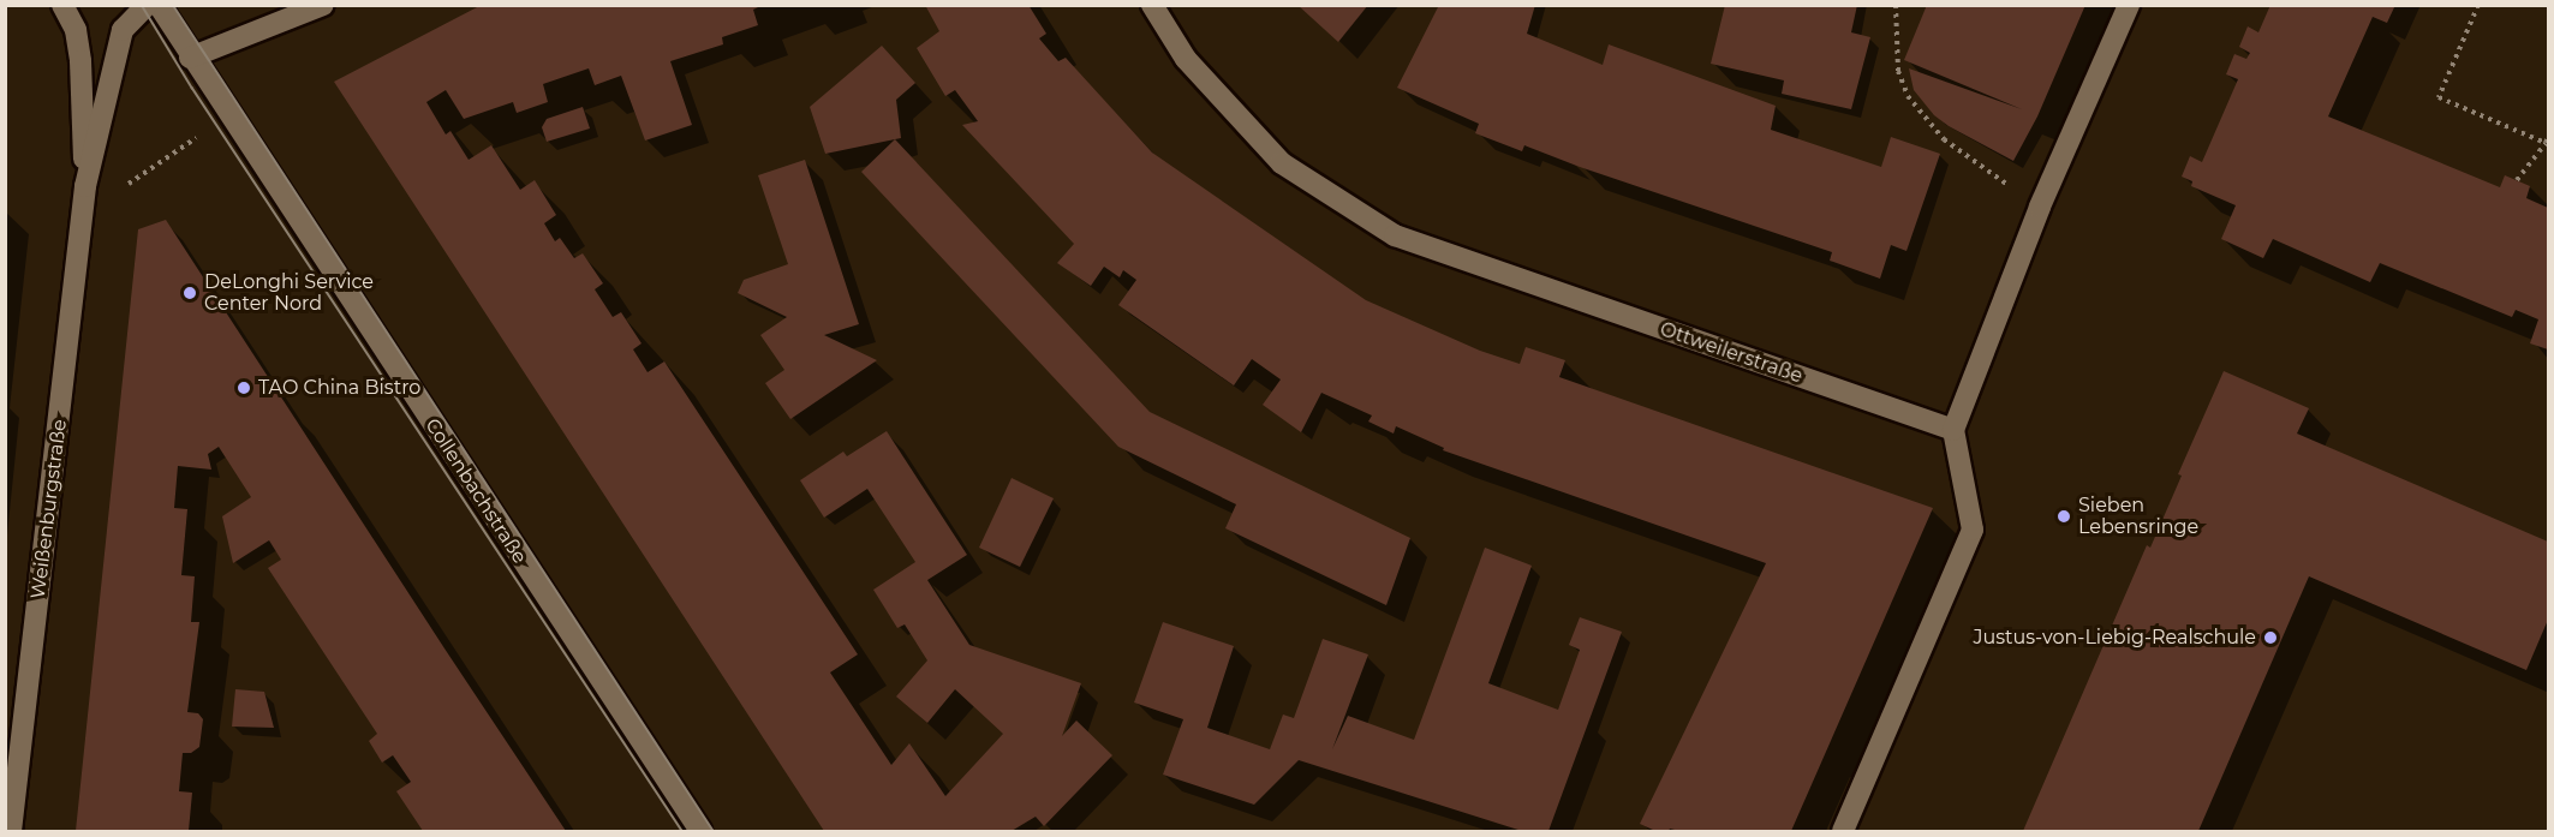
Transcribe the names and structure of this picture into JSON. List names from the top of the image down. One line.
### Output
{"streets":{"street":["Ottweilerstraße","Collenbachstraße","Weißenburgstraße"]},"places":["DeLonghi Service Center Nord","TAO China Bistro","Sieben Lebensringe","Justus-von-Liebig-Realschule"]}
